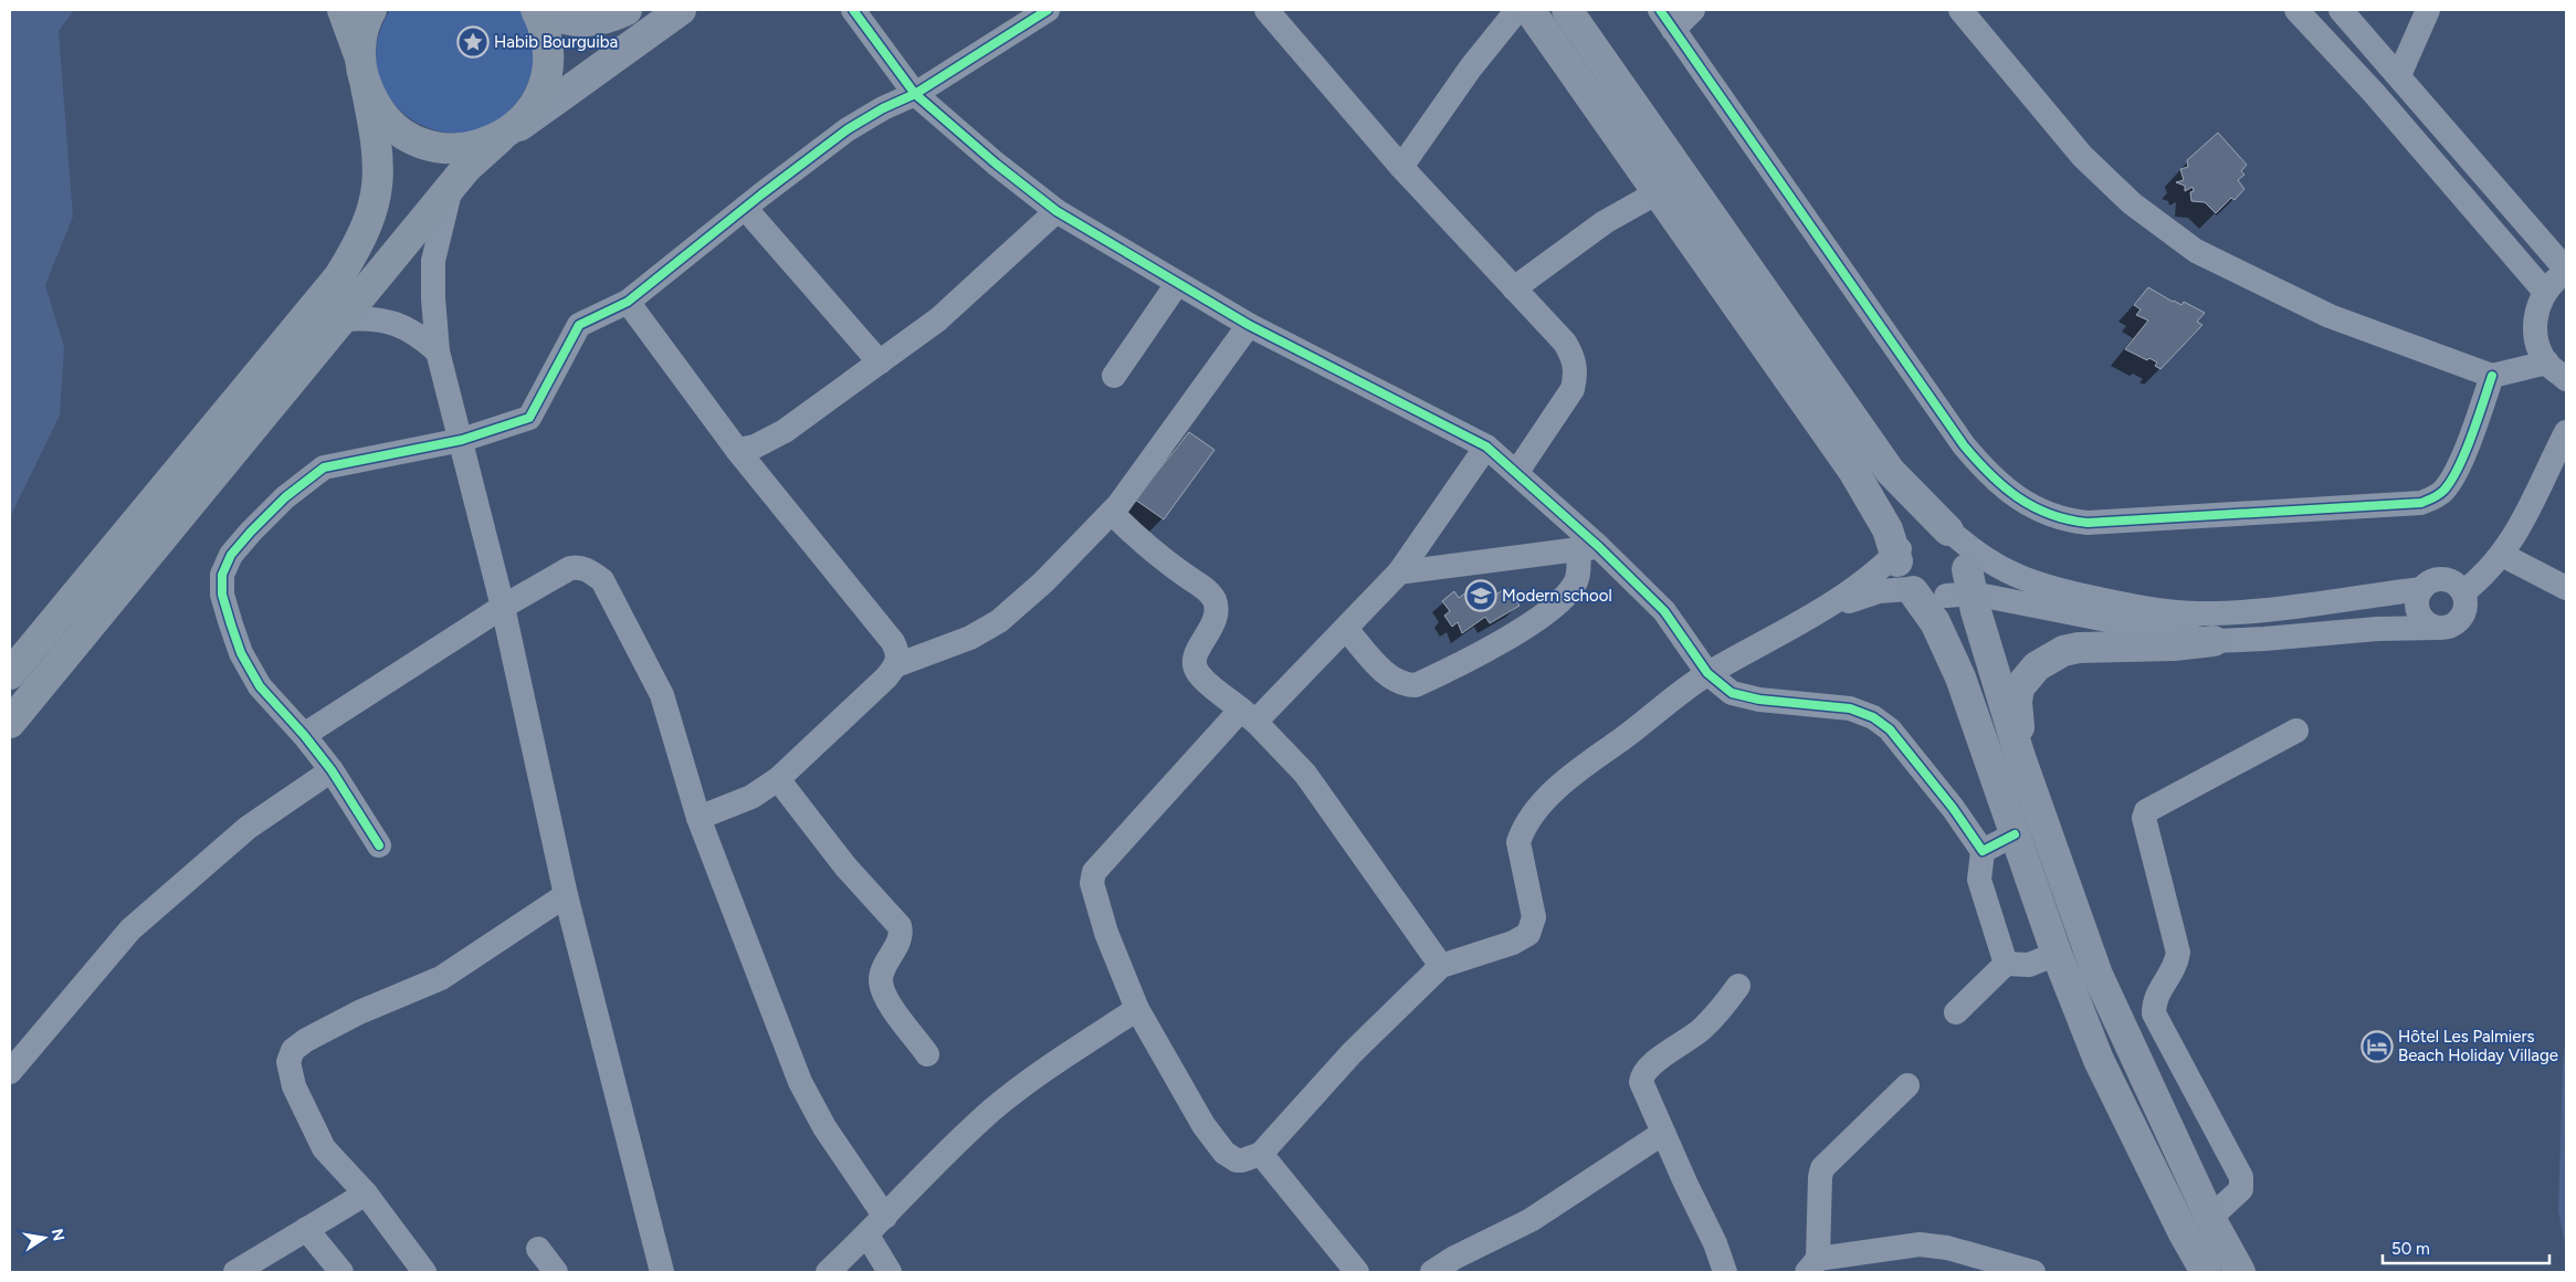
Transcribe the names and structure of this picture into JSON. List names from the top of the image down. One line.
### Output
{"places":{"place":["Habib Bourguiba"],"school or university":["Modern school"],"hotel":["Hôtel Les Palmiers Beach Holiday Village"]},"scale_bar":"50 m","north":"right"}
